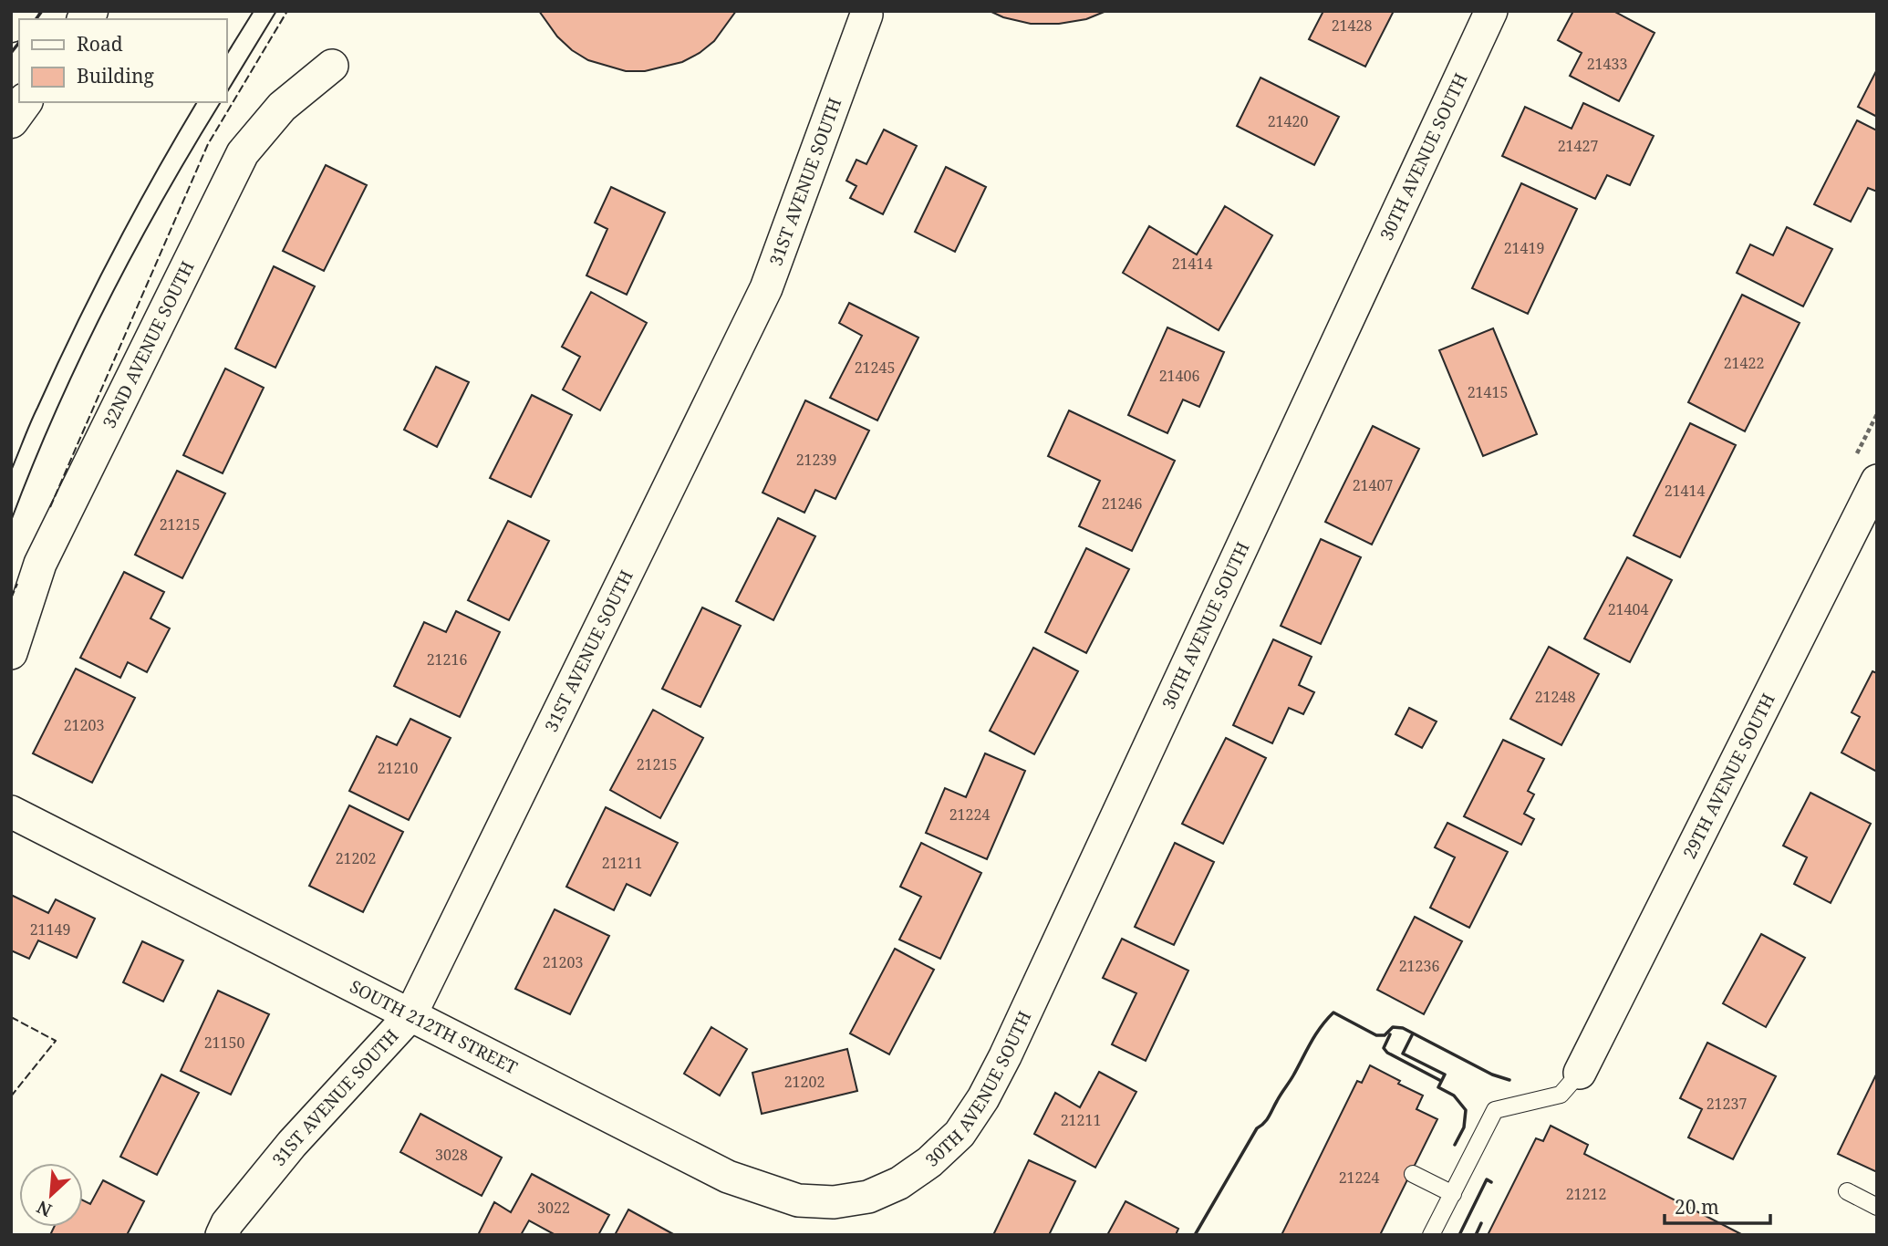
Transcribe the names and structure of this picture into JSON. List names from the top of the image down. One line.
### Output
{"streets":{"street":["30TH AVENUE SOUTH","31ST AVENUE SOUTH","32ND AVENUE SOUTH","29TH AVENUE SOUTH","SOUTH 212TH STREET"]},"crossings":[["30TH AVENUE SOUTH","SOUTH 212TH STREET"],["31ST AVENUE SOUTH","SOUTH 212TH STREET"]],"house_numbers":["21428","21433","21420","21427","21419","21414","21422","21245","21406","21415","21239","21407","21414","21246","21215","21404","21216","21248","21203","21215","21210","21224","21202","21211","21149","21203","21236","21150","21202","21237","21211","3028","21224","21212","3022"],"legend":["Road","Building"],"scale_bar":"20 m","north":"bottom left"}
